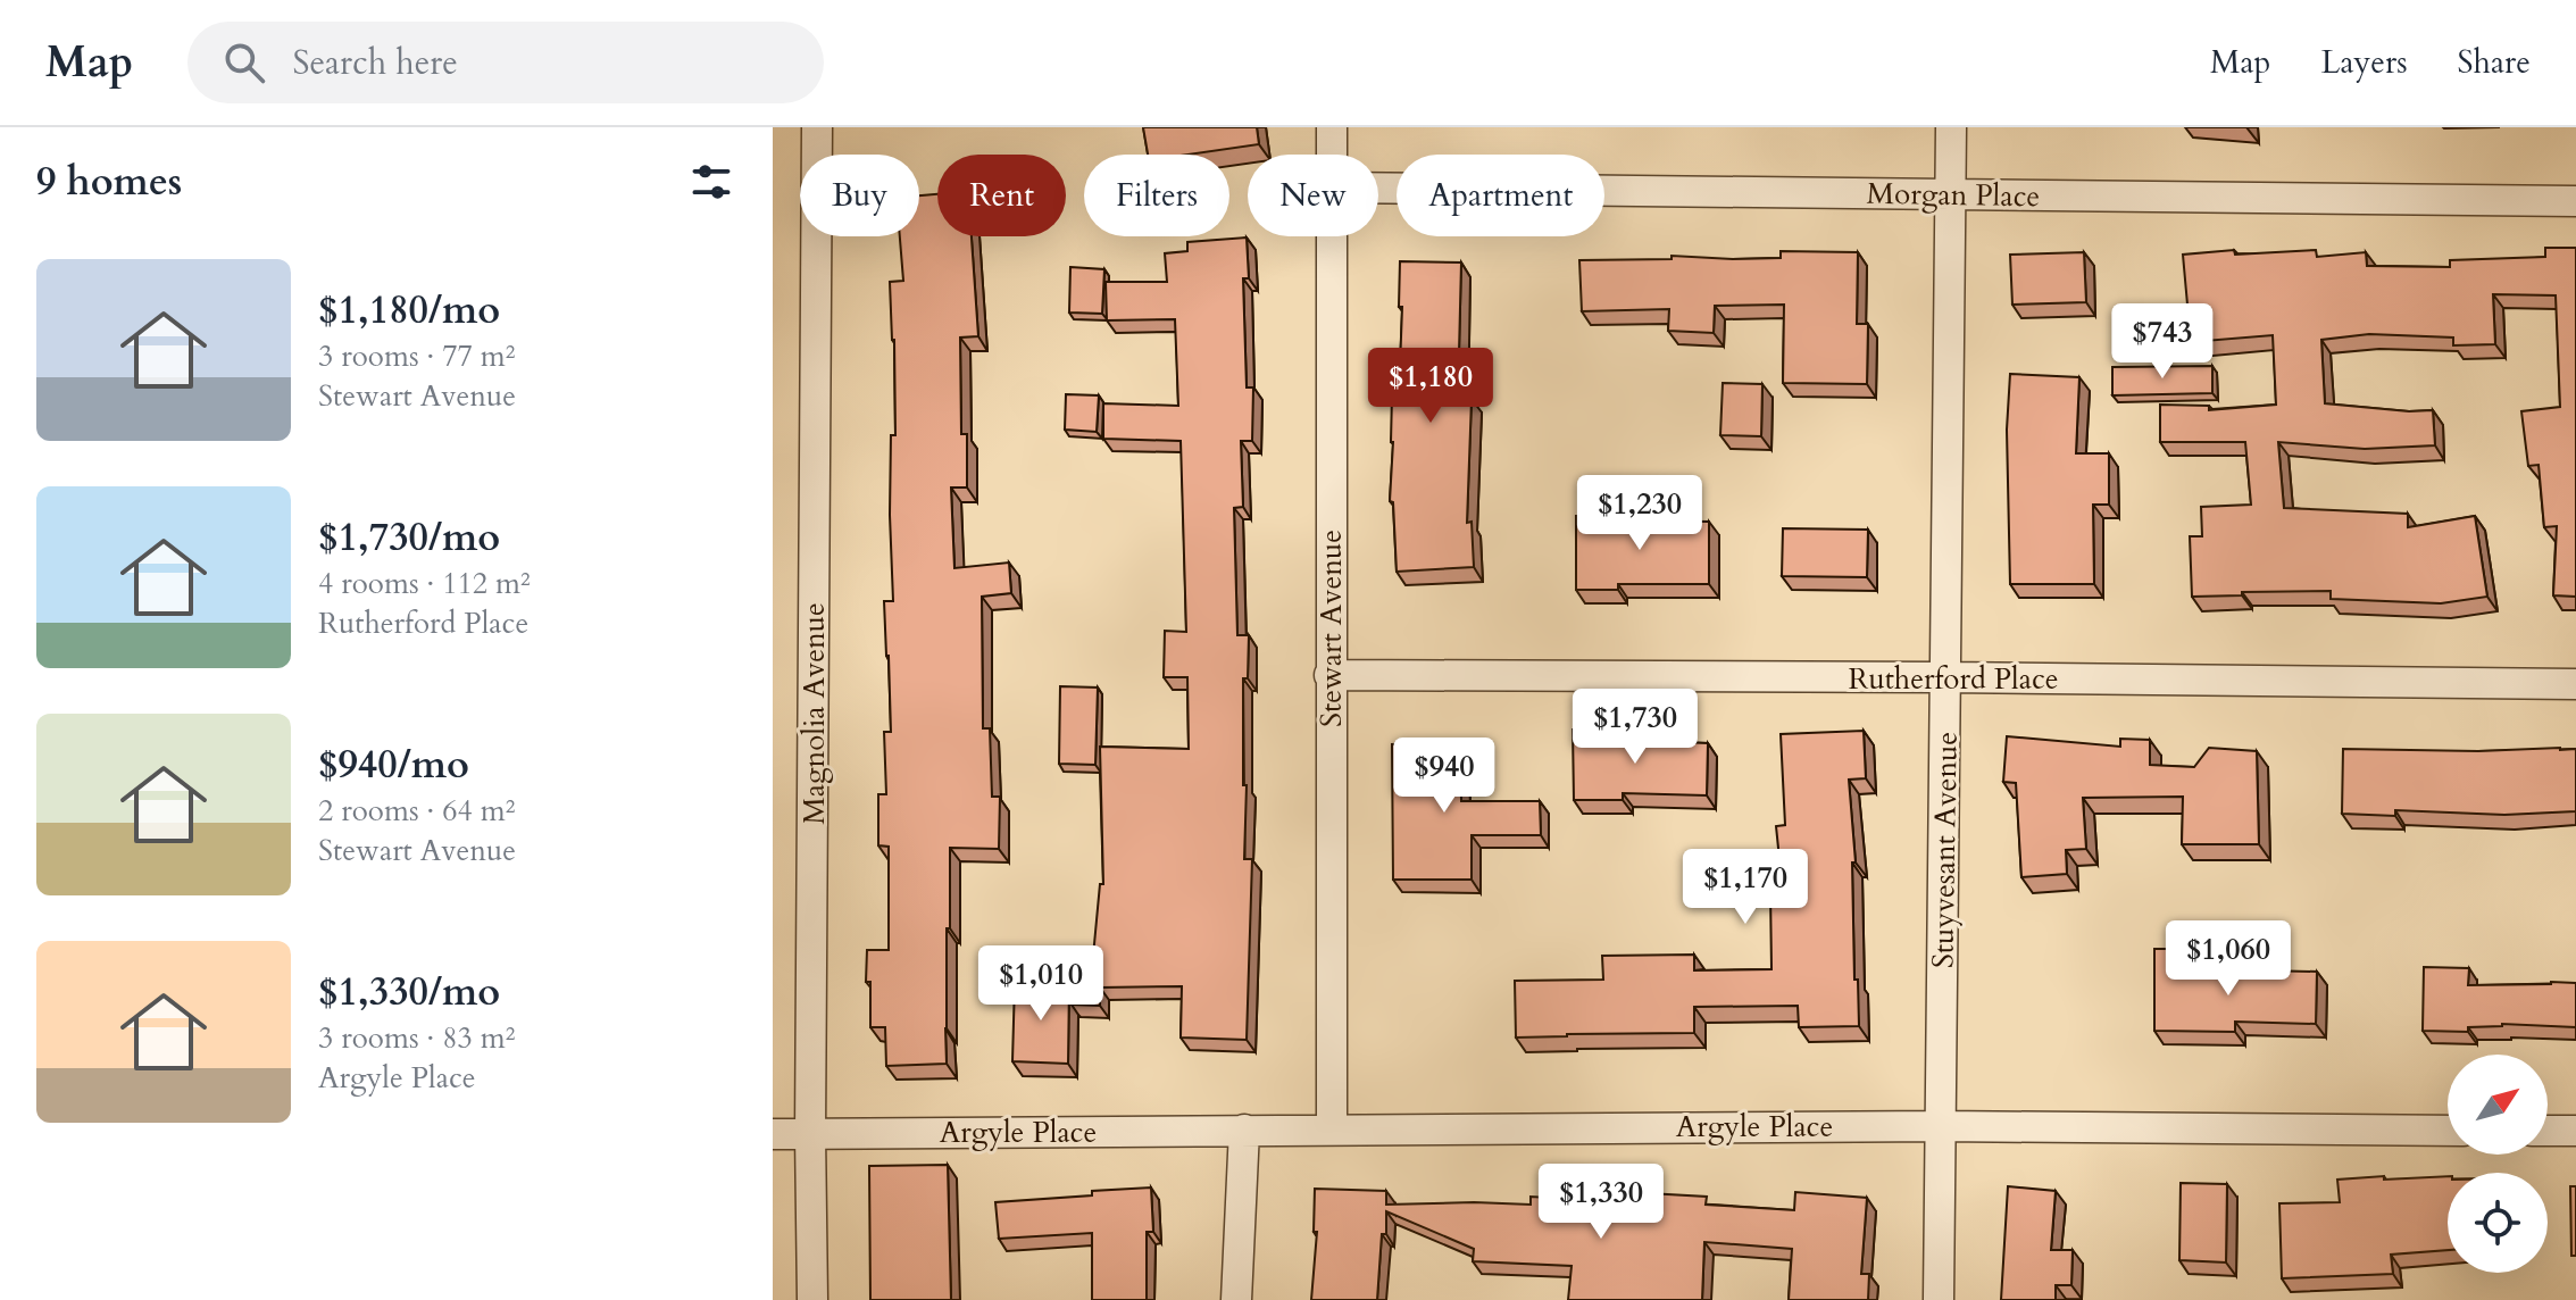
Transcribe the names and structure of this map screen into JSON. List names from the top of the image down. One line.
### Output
{"streets":{"street":["Morgan Place","Stewart Avenue","Rutherford Place","Magnolia Avenue","Stuyvesant Avenue","Argyle Place"]},"crossings":[["Morgan Place","Stuyvesant Avenue"],["Stewart Avenue","Rutherford Place"],["Stewart Avenue","Argyle Place"],["Rutherford Place","Stuyvesant Avenue"],["Magnolia Avenue","Argyle Place"],["Stuyvesant Avenue","Argyle Place"]],"north":"top right","page":{"header":"Map","search":"Search here","nav":["Map","Layers","Share"],"heading":"9 homes","chip":["Buy","Rent","Filters","New","Apartment"],"list":[{"name":"$1,180/mo","note":"3 rooms · 77 m² · Stewart Avenue"},{"name":"$1,730/mo","note":"4 rooms · 112 m² · Rutherford Place"},{"name":"$940/mo","note":"2 rooms · 64 m² · Stewart Avenue"},{"name":"$1,330/mo","note":"3 rooms · 83 m² · Argyle Place"}],"price":["$743","$1,180","$1,230","$1,730","$940","$1,170","$1,060","$1,010","$1,330"]}}
